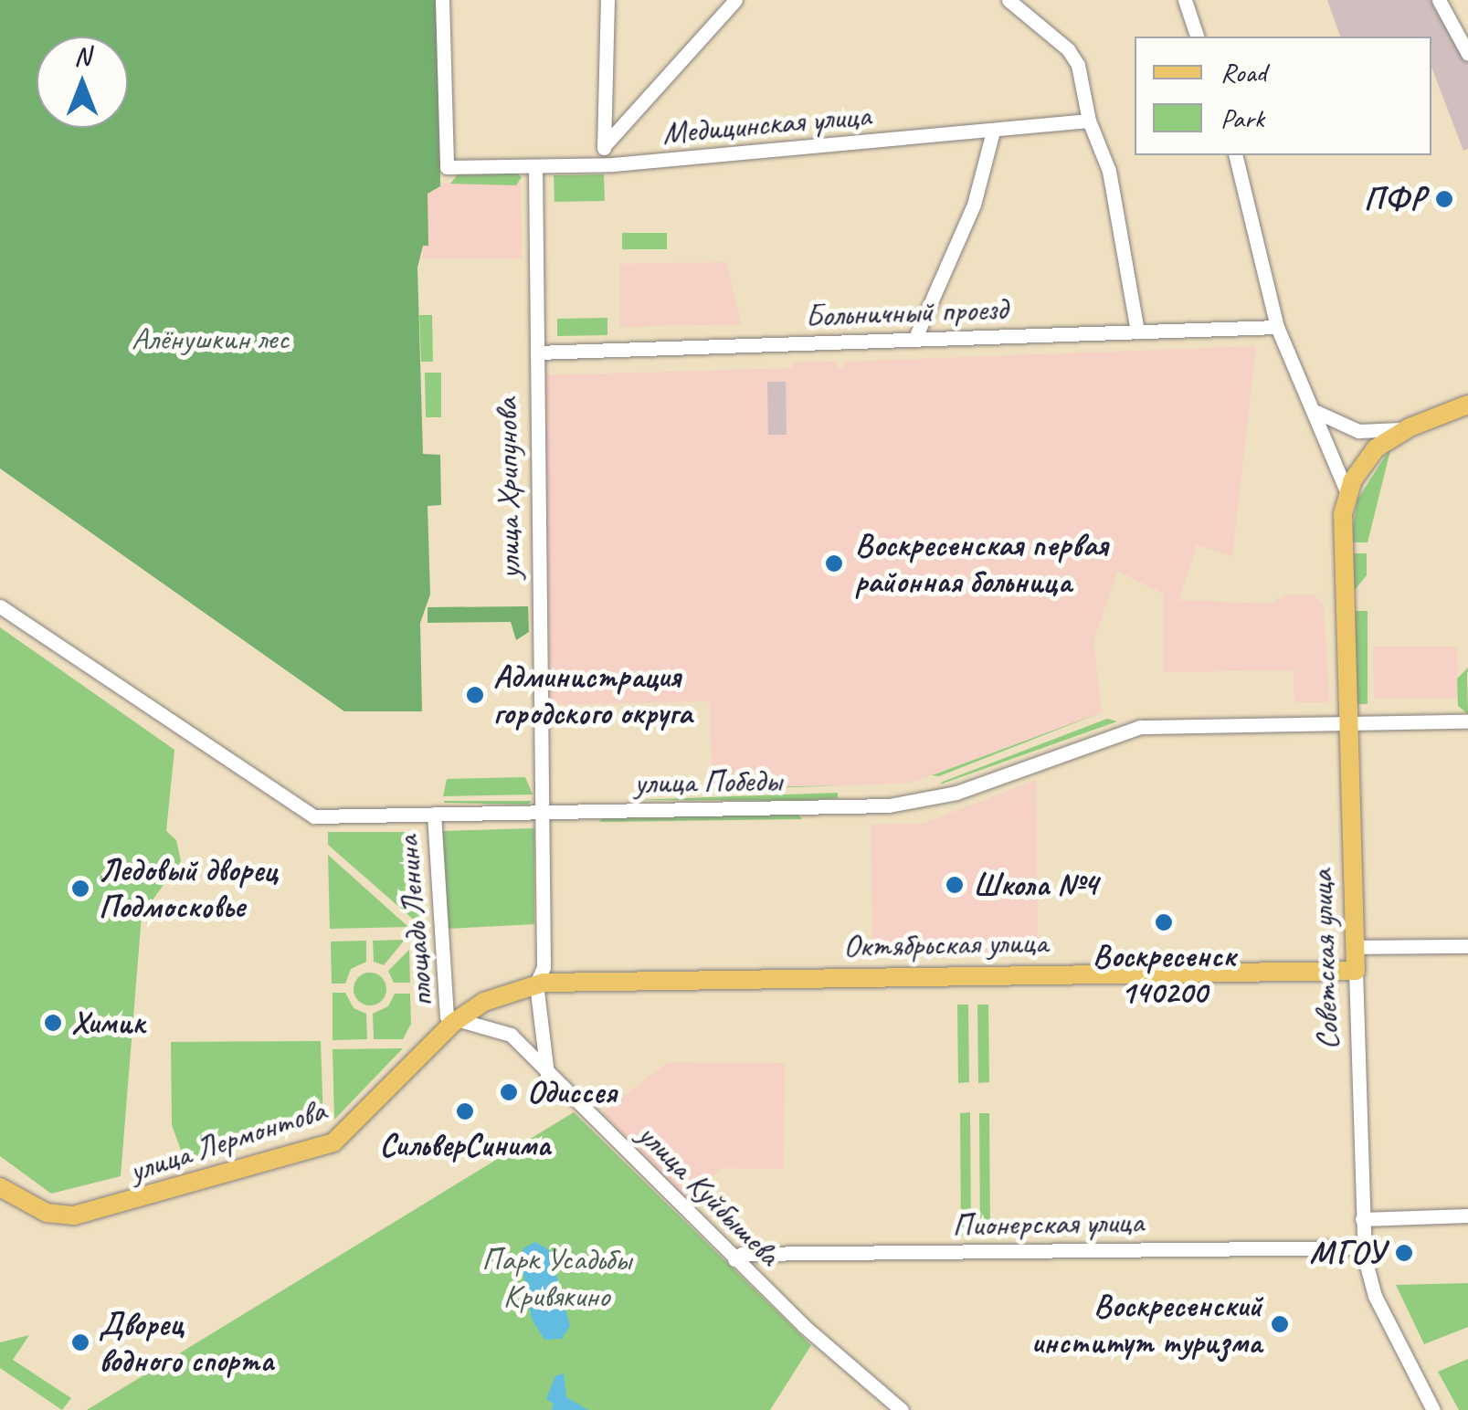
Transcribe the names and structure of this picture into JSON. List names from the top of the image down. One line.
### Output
{"streets":{"main road":["Октябрьская улица","Советская улица","улица Лермонтова"],"street":["Медицинская улица","Больничный проезд","улица Хрипунова","улица Победы","площадь Ленина","улица Куйбышева","Пионерская улица"]},"crossings":[["Медицинская улица","улица Хрипунова"],["Больничный проезд","улица Хрипунова"],["Больничный проезд","Советская улица"],["улица Хрипунова","улица Победы"],["улица Победы","площадь Ленина"],["улица Победы","Советская улица"],["площадь Ленина","улица Лермонтова"],["площадь Ленина","улица Куйбышева"],["Октябрьская улица","Советская улица"],["Октябрьская улица","улица Лермонтова"],["Советская улица","Пионерская улица"],["улица Лермонтова","улица Куйбышева"],["улица Куйбышева","Пионерская улица"]],"parks":["Алёнушкин лес","Парк Усадьбы Кривякино"],"places":["ПФР","Воскресенская первая районная больница","Администрация городского округа","Школа №4","Ледовый дворец Подмосковье","Воскресенск 140200","Химик","Одиссея","СильверСинима","МГОУ","Воскресенский институт туризма","Дворец водного спорта"],"legend":["Road","Park"],"north":"top"}
